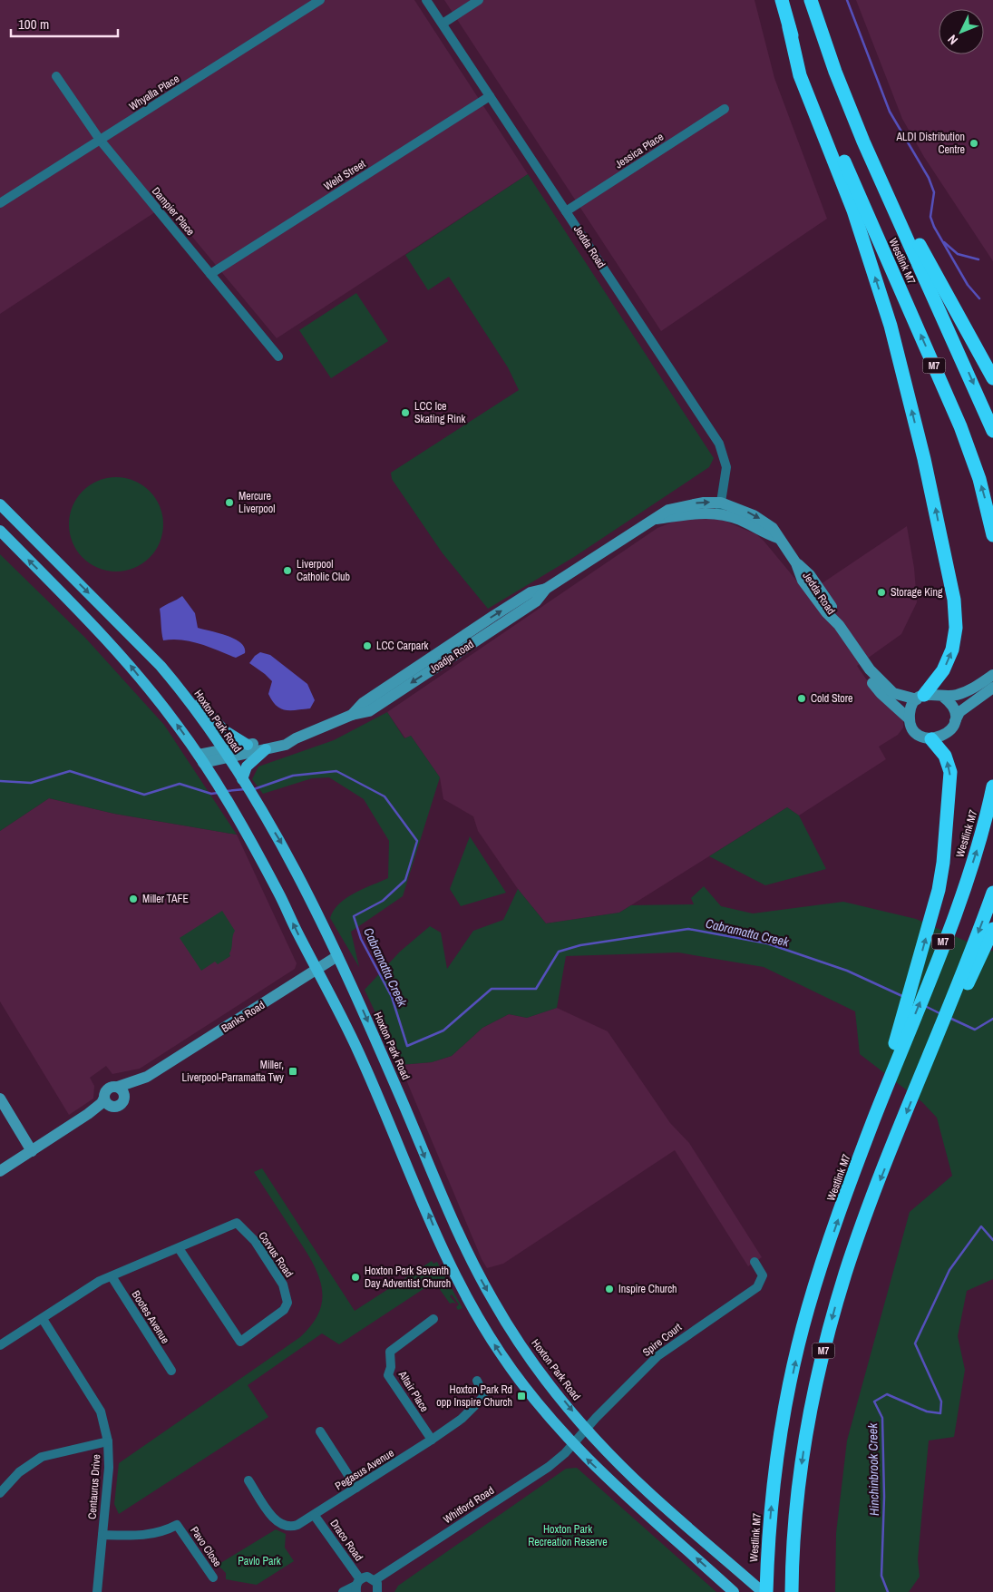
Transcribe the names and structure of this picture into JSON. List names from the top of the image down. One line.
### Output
{"streets":{"highway":["Westlink M7","M7"],"main road":["Jedda Road","Joadja Road","Hoxton Park Road","Banks Road"],"street":["Whyalla Place","Jessica Place","Weld Street","Dampier Place","Corvus Road","Bootes Avenue","Spire Court","Altair Place","Pegasus Avenue","Centaurus Drive","Whitford Road","Draco Road","Pavo Close"]},"crossings":[["Whyalla Place","Dampier Place"],["Jessica Place","Jedda Road"],["Weld Street","Dampier Place"],["Weld Street","Jedda Road"],["Jedda Road","Joadja Road"],["Joadja Road","Hoxton Park Road"],["Hoxton Park Road","Banks Road"],["Hoxton Park Road","Spire Court"],["Corvus Road","Bootes Avenue"],["Corvus Road","Centaurus Drive"],["Spire Court","Whitford Road"],["Altair Place","Pegasus Avenue"],["Pegasus Avenue","Draco Road"],["Centaurus Drive","Pavo Close"]],"water":["Cabramatta Creek","Hinchinbrook Creek"],"parks":["Hoxton Park Recreation Reserve","Pavlo Park"],"places":{"other":["ALDI Distribution Centre","LCC Ice Skating Rink","Mercure Liverpool","Liverpool Catholic Club","Storage King","LCC Carpark","Cold Store","Miller TAFE","Hoxton Park Seventh Day Adventist Church","Inspire Church"],"transit":["Miller, Liverpool-Parramatta Twy","Hoxton Park Rd opp Inspire Church"]},"scale_bar":"100 m","north":"bottom left"}
